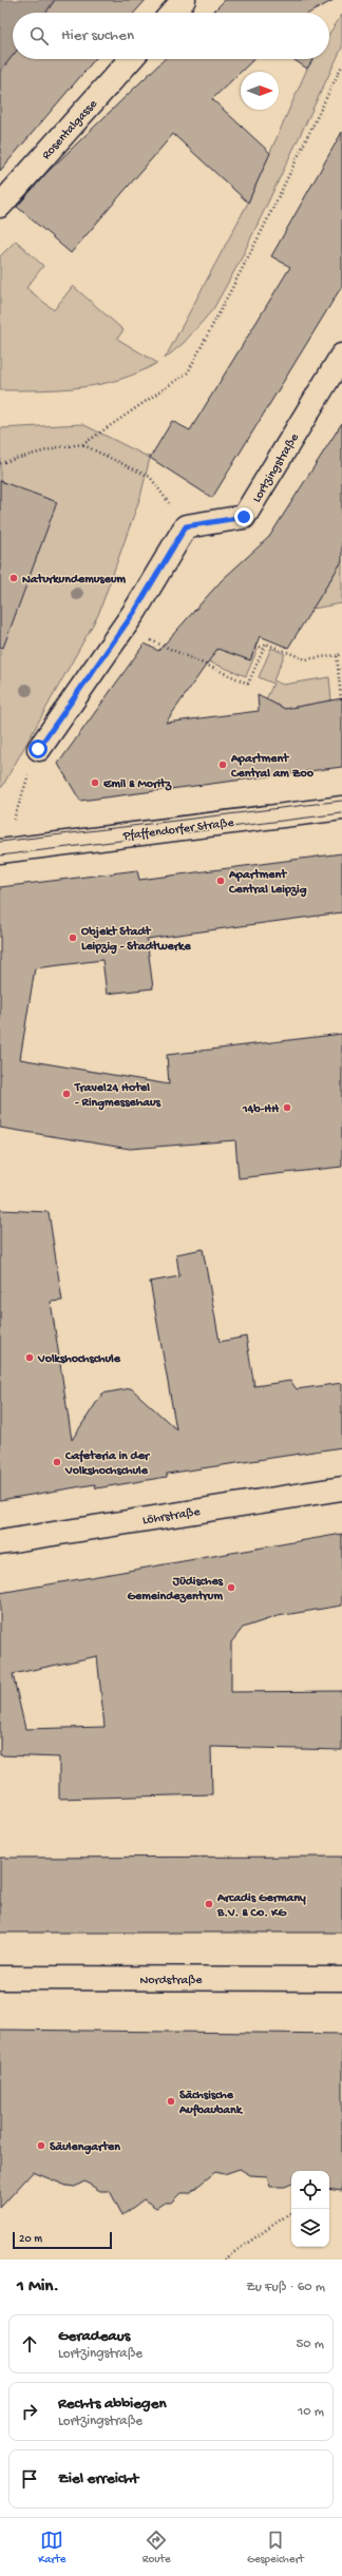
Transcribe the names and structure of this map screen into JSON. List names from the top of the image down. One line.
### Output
{"streets":{"street":["Rosentalgasse","Lortzingstraße","Pfaffendorfer Straße","Löhrstraße","Nordstraße"]},"places":["Naturkundemuseum","Apartment Central am Zoo","Emil & Moritz","Apartment Central Leipzig","Objekt Stadt Leipzig - Stadtwerke","Travel24 Hotel - Ringmessehaus","14b-HH","Volkshochschule","Cafeteria in der Volkshochschule","Jüdisches Gemeindezentrum","Arcadis Germany B.V. & Co. KG","Sächsische Aufbaubank","Säulengarten"],"scale_bar":"20 m","north":"right","page":{"search":"Hier suchen","scale":"20 m","heading":["1 Min.","Zu Fuß · 60 m"],"list":[["Geradeaus","Lortzingstraße","50 m"],["Rechts abbiegen","Lortzingstraße","10 m"],"Ziel erreicht"],"nav":["Karte","Route","Gespeichert"]}}
